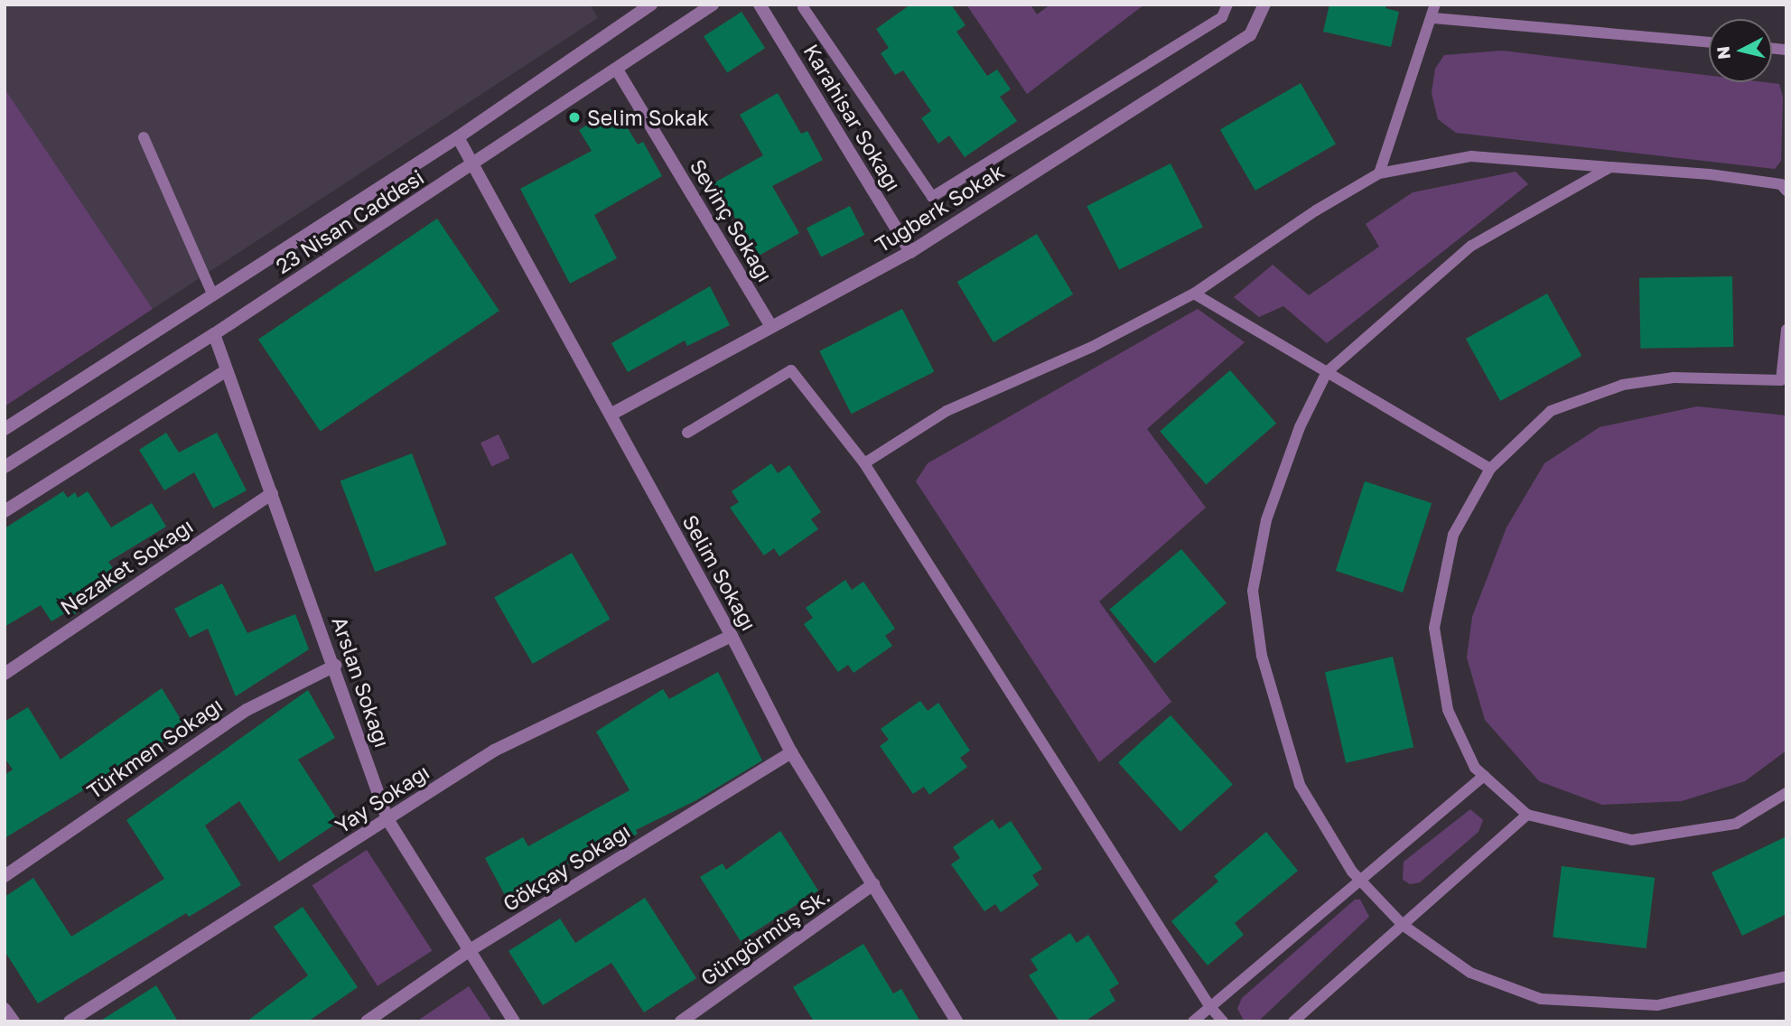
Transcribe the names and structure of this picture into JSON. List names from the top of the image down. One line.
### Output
{"streets":{"street":["Karahisar Sokağı","Tuğberk Sokak","Sevinç Sokağı","23 Nisan Caddesi","Nezaket Sokağı","Selim Sokağı","Arslan Sokağı","Türkmen Sokağı","Yay Sokağı","Gökçay Sokağı","Güngörmüş Sk."]},"crossings":[["Karahisar Sokağı","Tuğberk Sokak"],["Tuğberk Sokak","Sevinç Sokağı"],["Tuğberk Sokak","Selim Sokağı"],["Sevinç Sokağı","23 Nisan Caddesi"],["23 Nisan Caddesi","Selim Sokağı"],["23 Nisan Caddesi","Arslan Sokağı"],["Nezaket Sokağı","Arslan Sokağı"],["Selim Sokağı","Yay Sokağı"],["Selim Sokağı","Gökçay Sokağı"],["Selim Sokağı","Güngörmüş Sk."],["Arslan Sokağı","Türkmen Sokağı"],["Arslan Sokağı","Yay Sokağı"],["Arslan Sokağı","Gökçay Sokağı"]],"places":["Selim Sokak"],"north":"left"}
